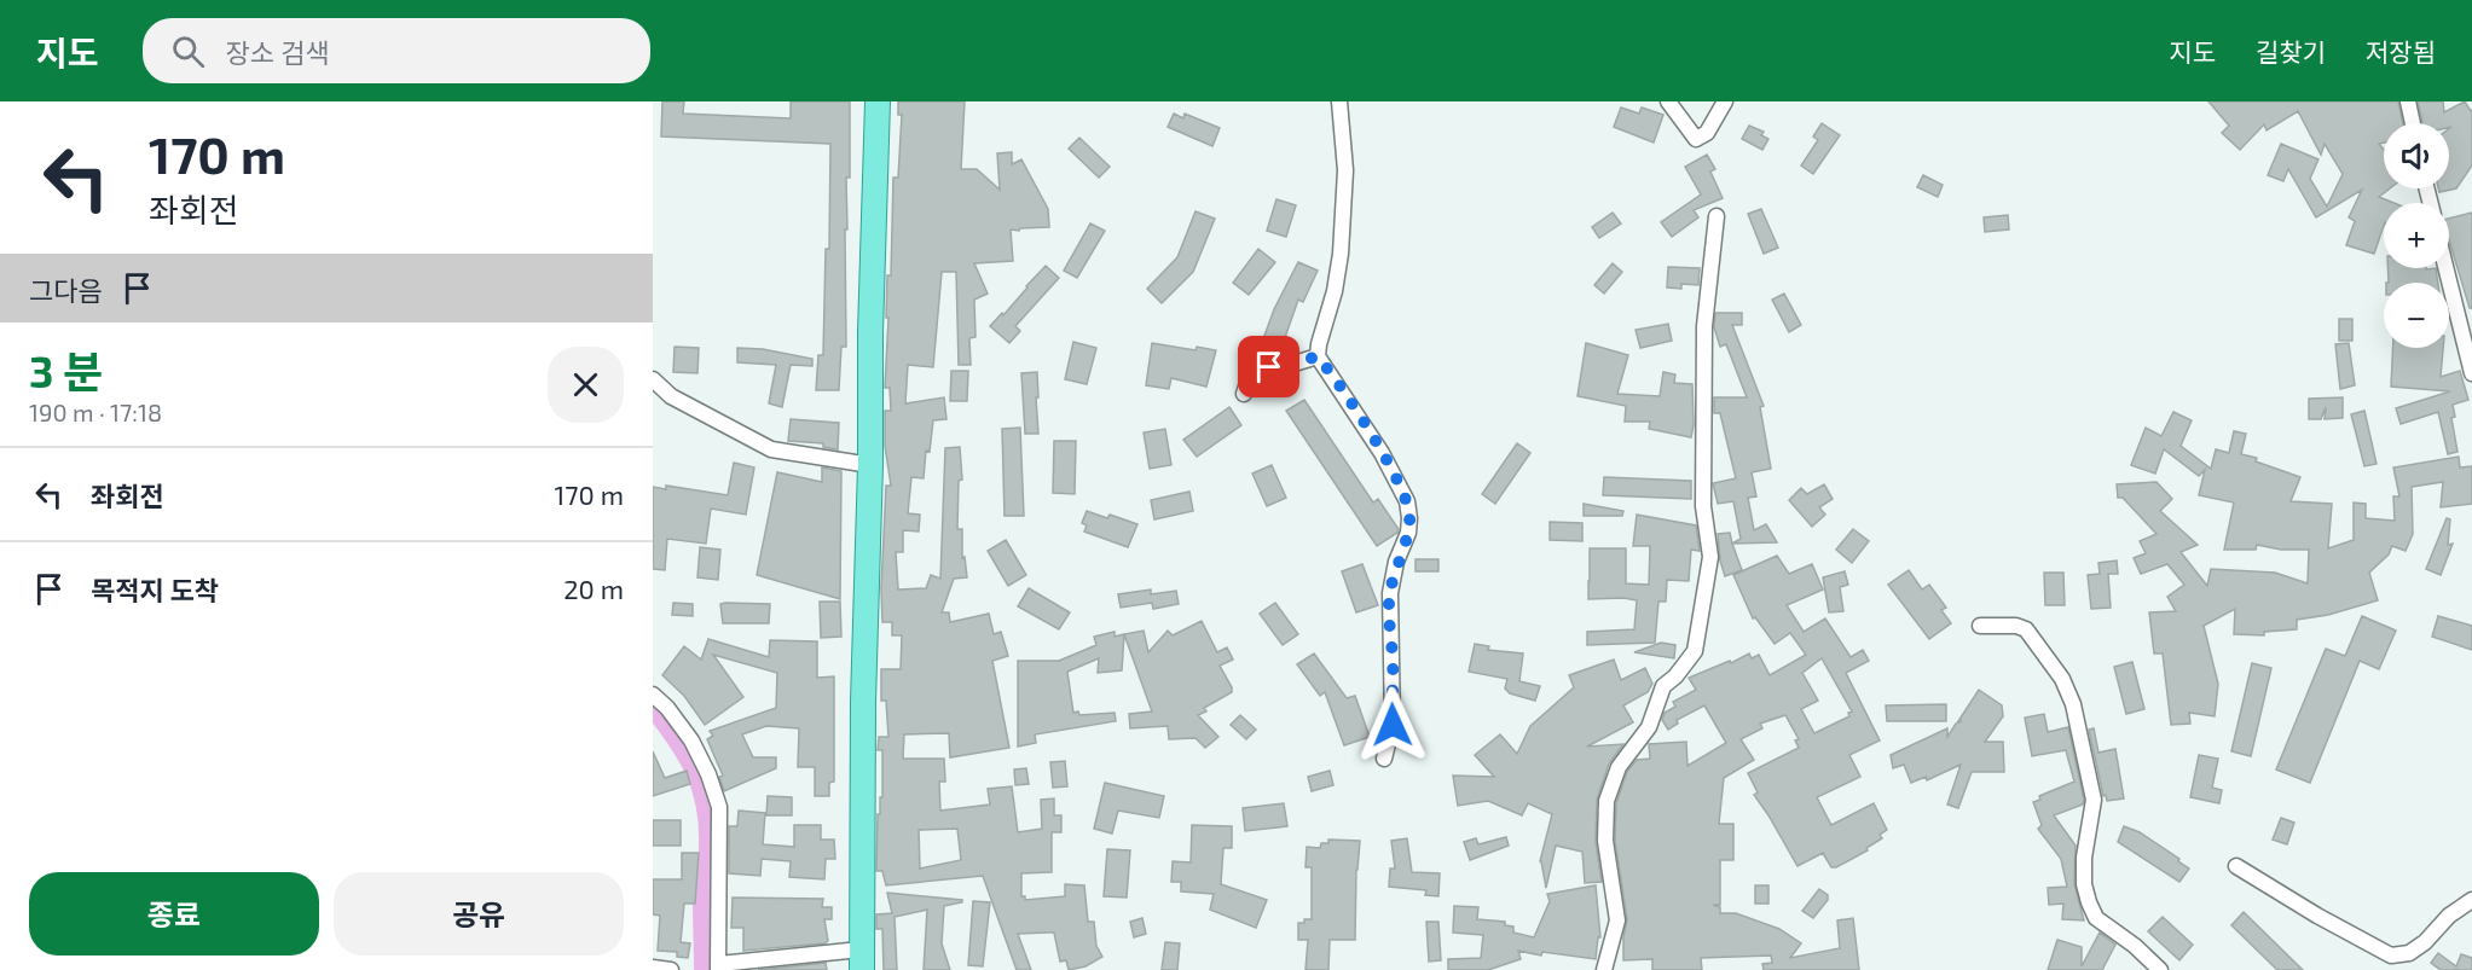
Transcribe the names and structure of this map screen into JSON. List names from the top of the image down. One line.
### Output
{"page":{"header":"지도","search":"장소 검색","nav":["지도","길찾기","저장됨"],"turn":["170 m","좌회전"],"map_buttons":["+","−"],"then":"그다음","heading":["3 분","190 m · 17:18"],"list":[{"name":"좌회전","value":"170 m"},{"name":"목적지 도착","value":"20 m"}],"buttons":["종료","공유"]}}
